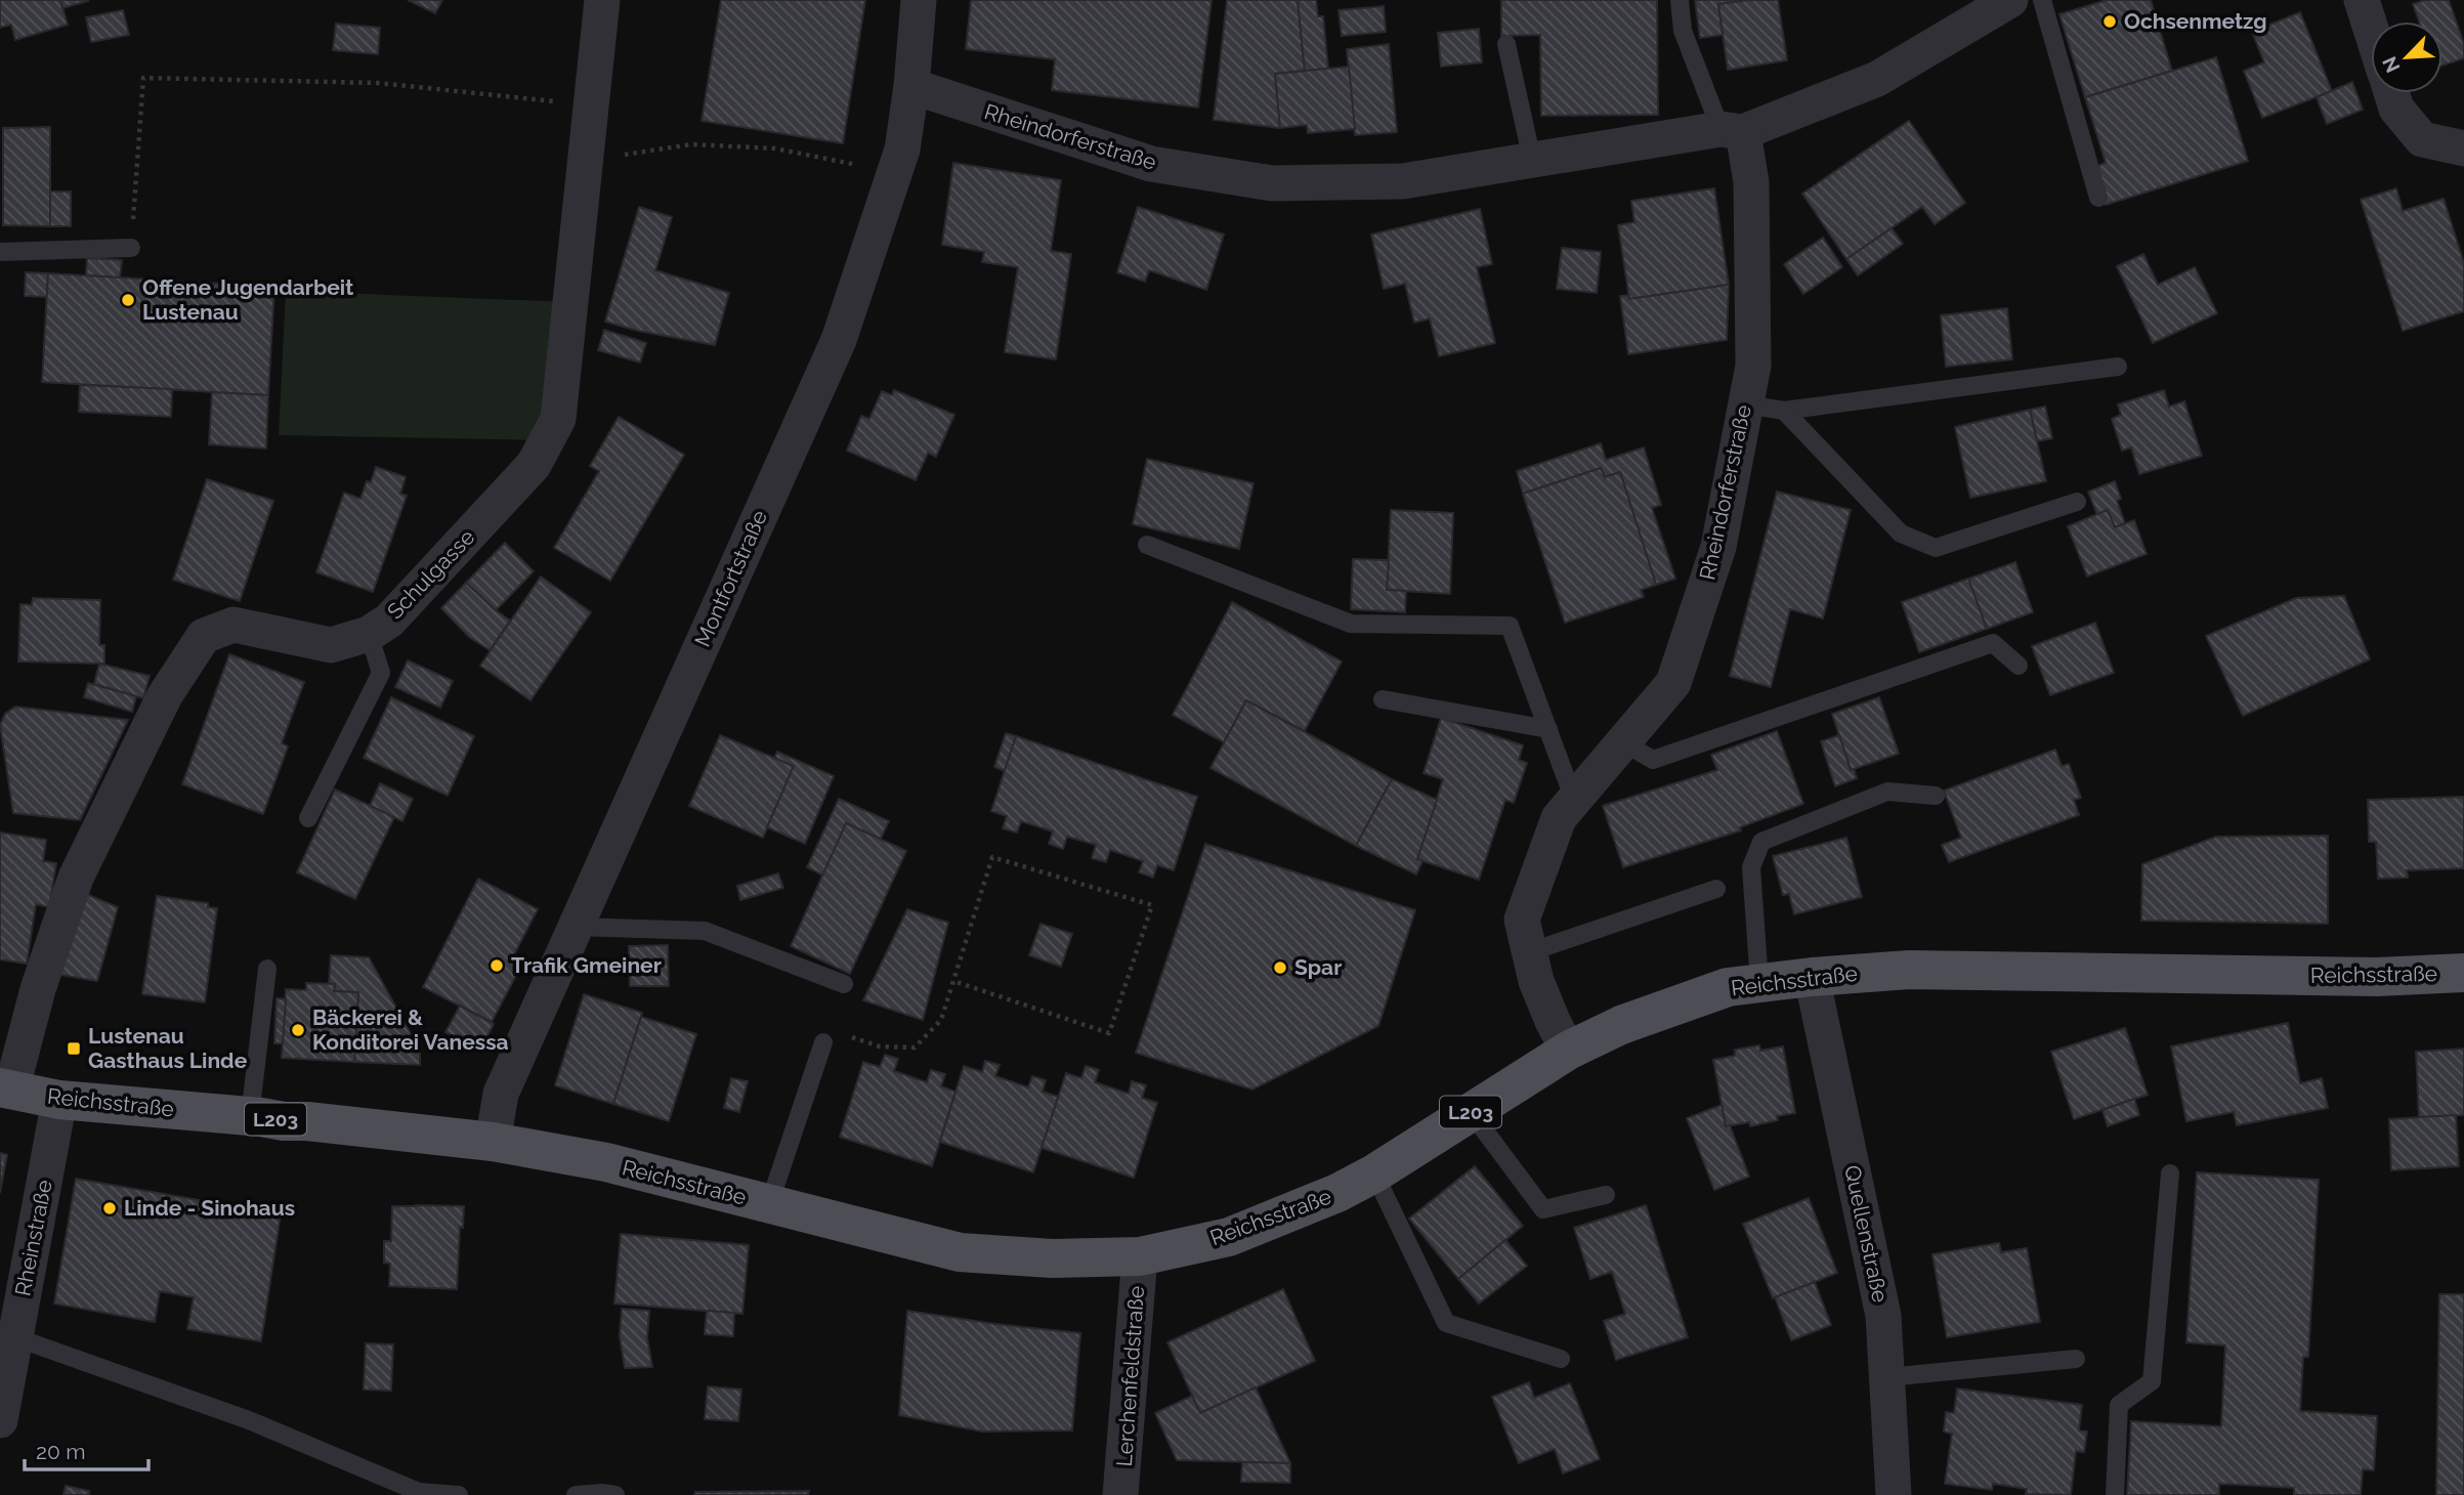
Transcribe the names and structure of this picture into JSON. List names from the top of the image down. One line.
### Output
{"streets":{"main road":["Reichsstraße","L203"],"street":["Rheindorferstraße","Schulgasse","Montfortstraße","Quellenstraße","Rheinstraße","Lerchenfeldstraße"]},"crossings":[["Rheindorferstraße","Montfortstraße"],["Rheindorferstraße","Reichsstraße"],["Schulgasse","Reichsstraße"],["Montfortstraße","Reichsstraße"],["Reichsstraße","Quellenstraße"],["Reichsstraße","Rheinstraße"],["Reichsstraße","Lerchenfeldstraße"]],"places":{"other":["Ochsenmetzg","Offene Jugendarbeit Lustenau","Trafik Gmeiner","Spar","Bäckerei & Konditorei Vanessa","Linde - Sinohaus"],"transit":["Lustenau Gasthaus Linde"]},"scale_bar":"20 m","north":"bottom left"}
